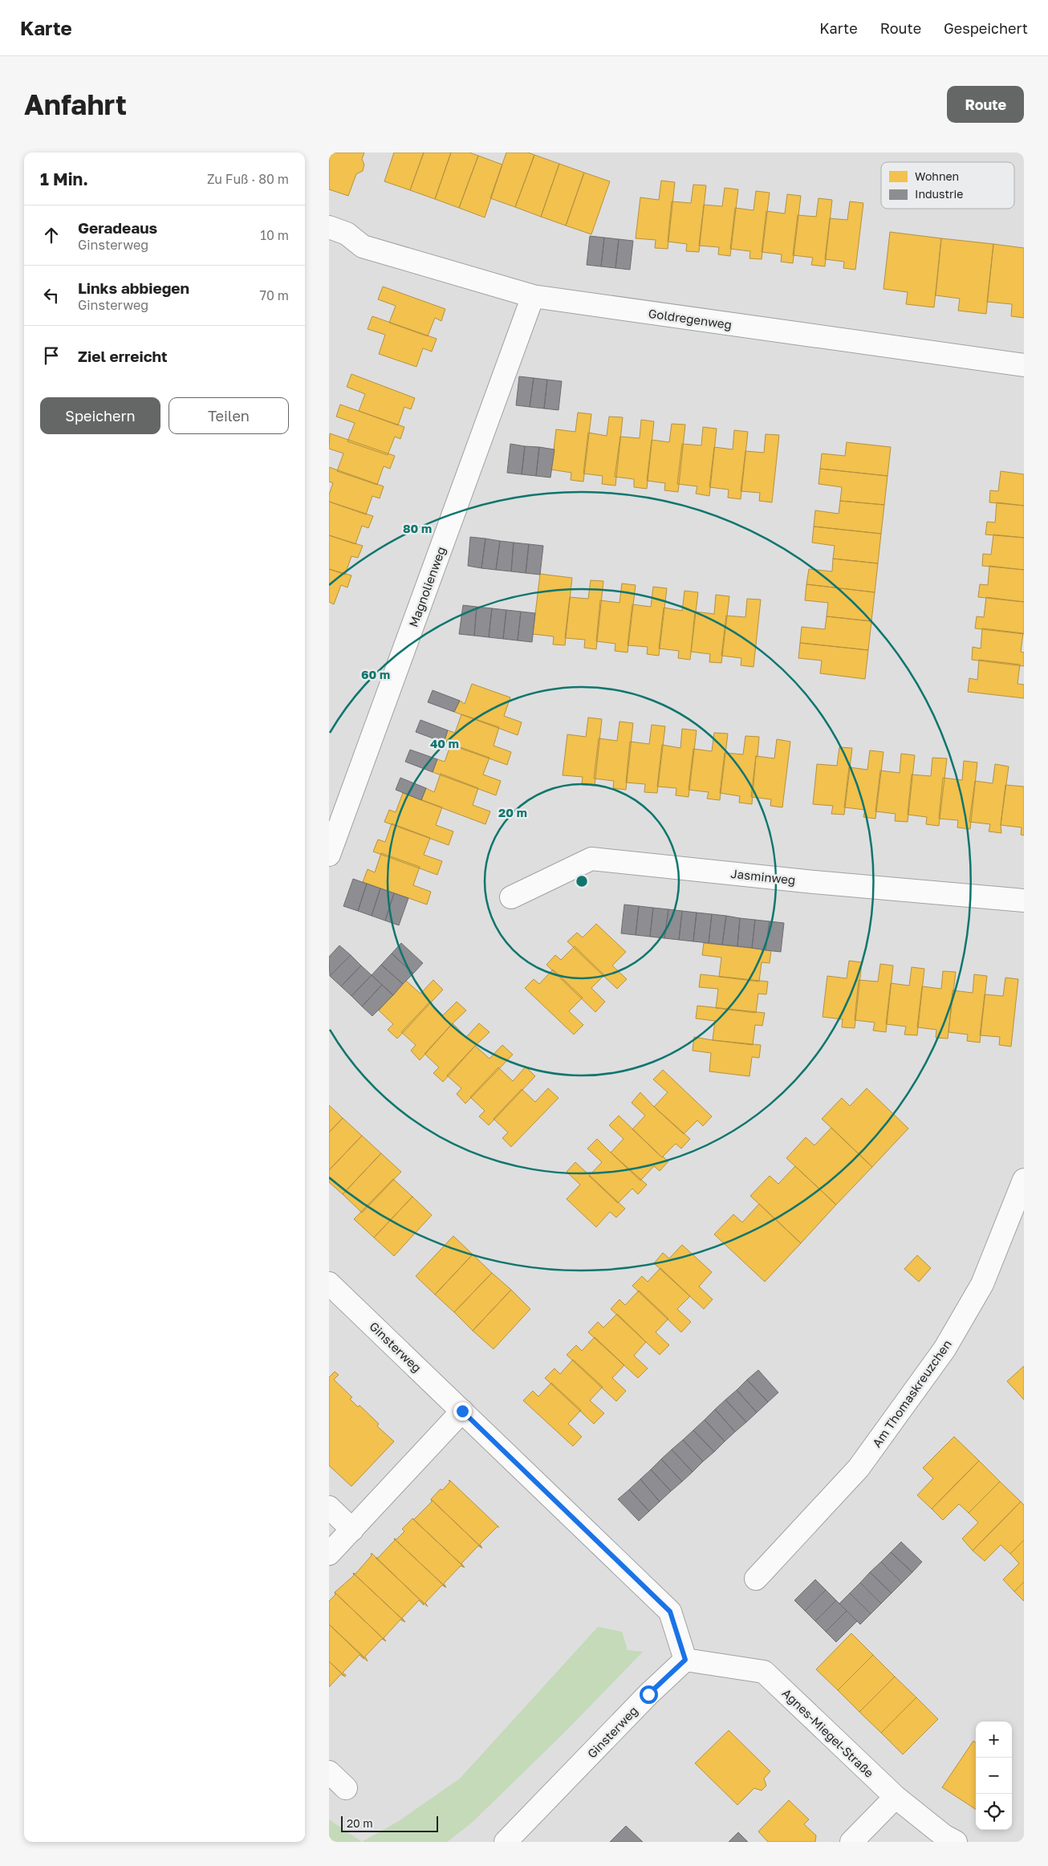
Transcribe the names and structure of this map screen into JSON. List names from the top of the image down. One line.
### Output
{"streets":{"street":["Goldregenweg","Magnolienweg","Jasminweg","Ginsterweg","Am Thomaskreuzchen","Agnes-Miegel-Straße"]},"crossings":[["Goldregenweg","Magnolienweg"],["Ginsterweg","Agnes-Miegel-Straße"]],"legend":["Wohnen","Industrie"],"scale_bar":"20 m","page":{"header":"Karte","nav":["Karte","Route","Gespeichert"],"buttons":["Route",["Speichern","Teilen"]],"title":"Anfahrt","heading":["1 Min.","Zu Fuß · 80 m"],"list":[["Geradeaus","Ginsterweg","10 m"],["Links abbiegen","Ginsterweg","70 m"],"Ziel erreicht"],"map_buttons":["+","−"],"scale":"20 m"},"rings":["80 m","60 m","40 m","20 m"]}
